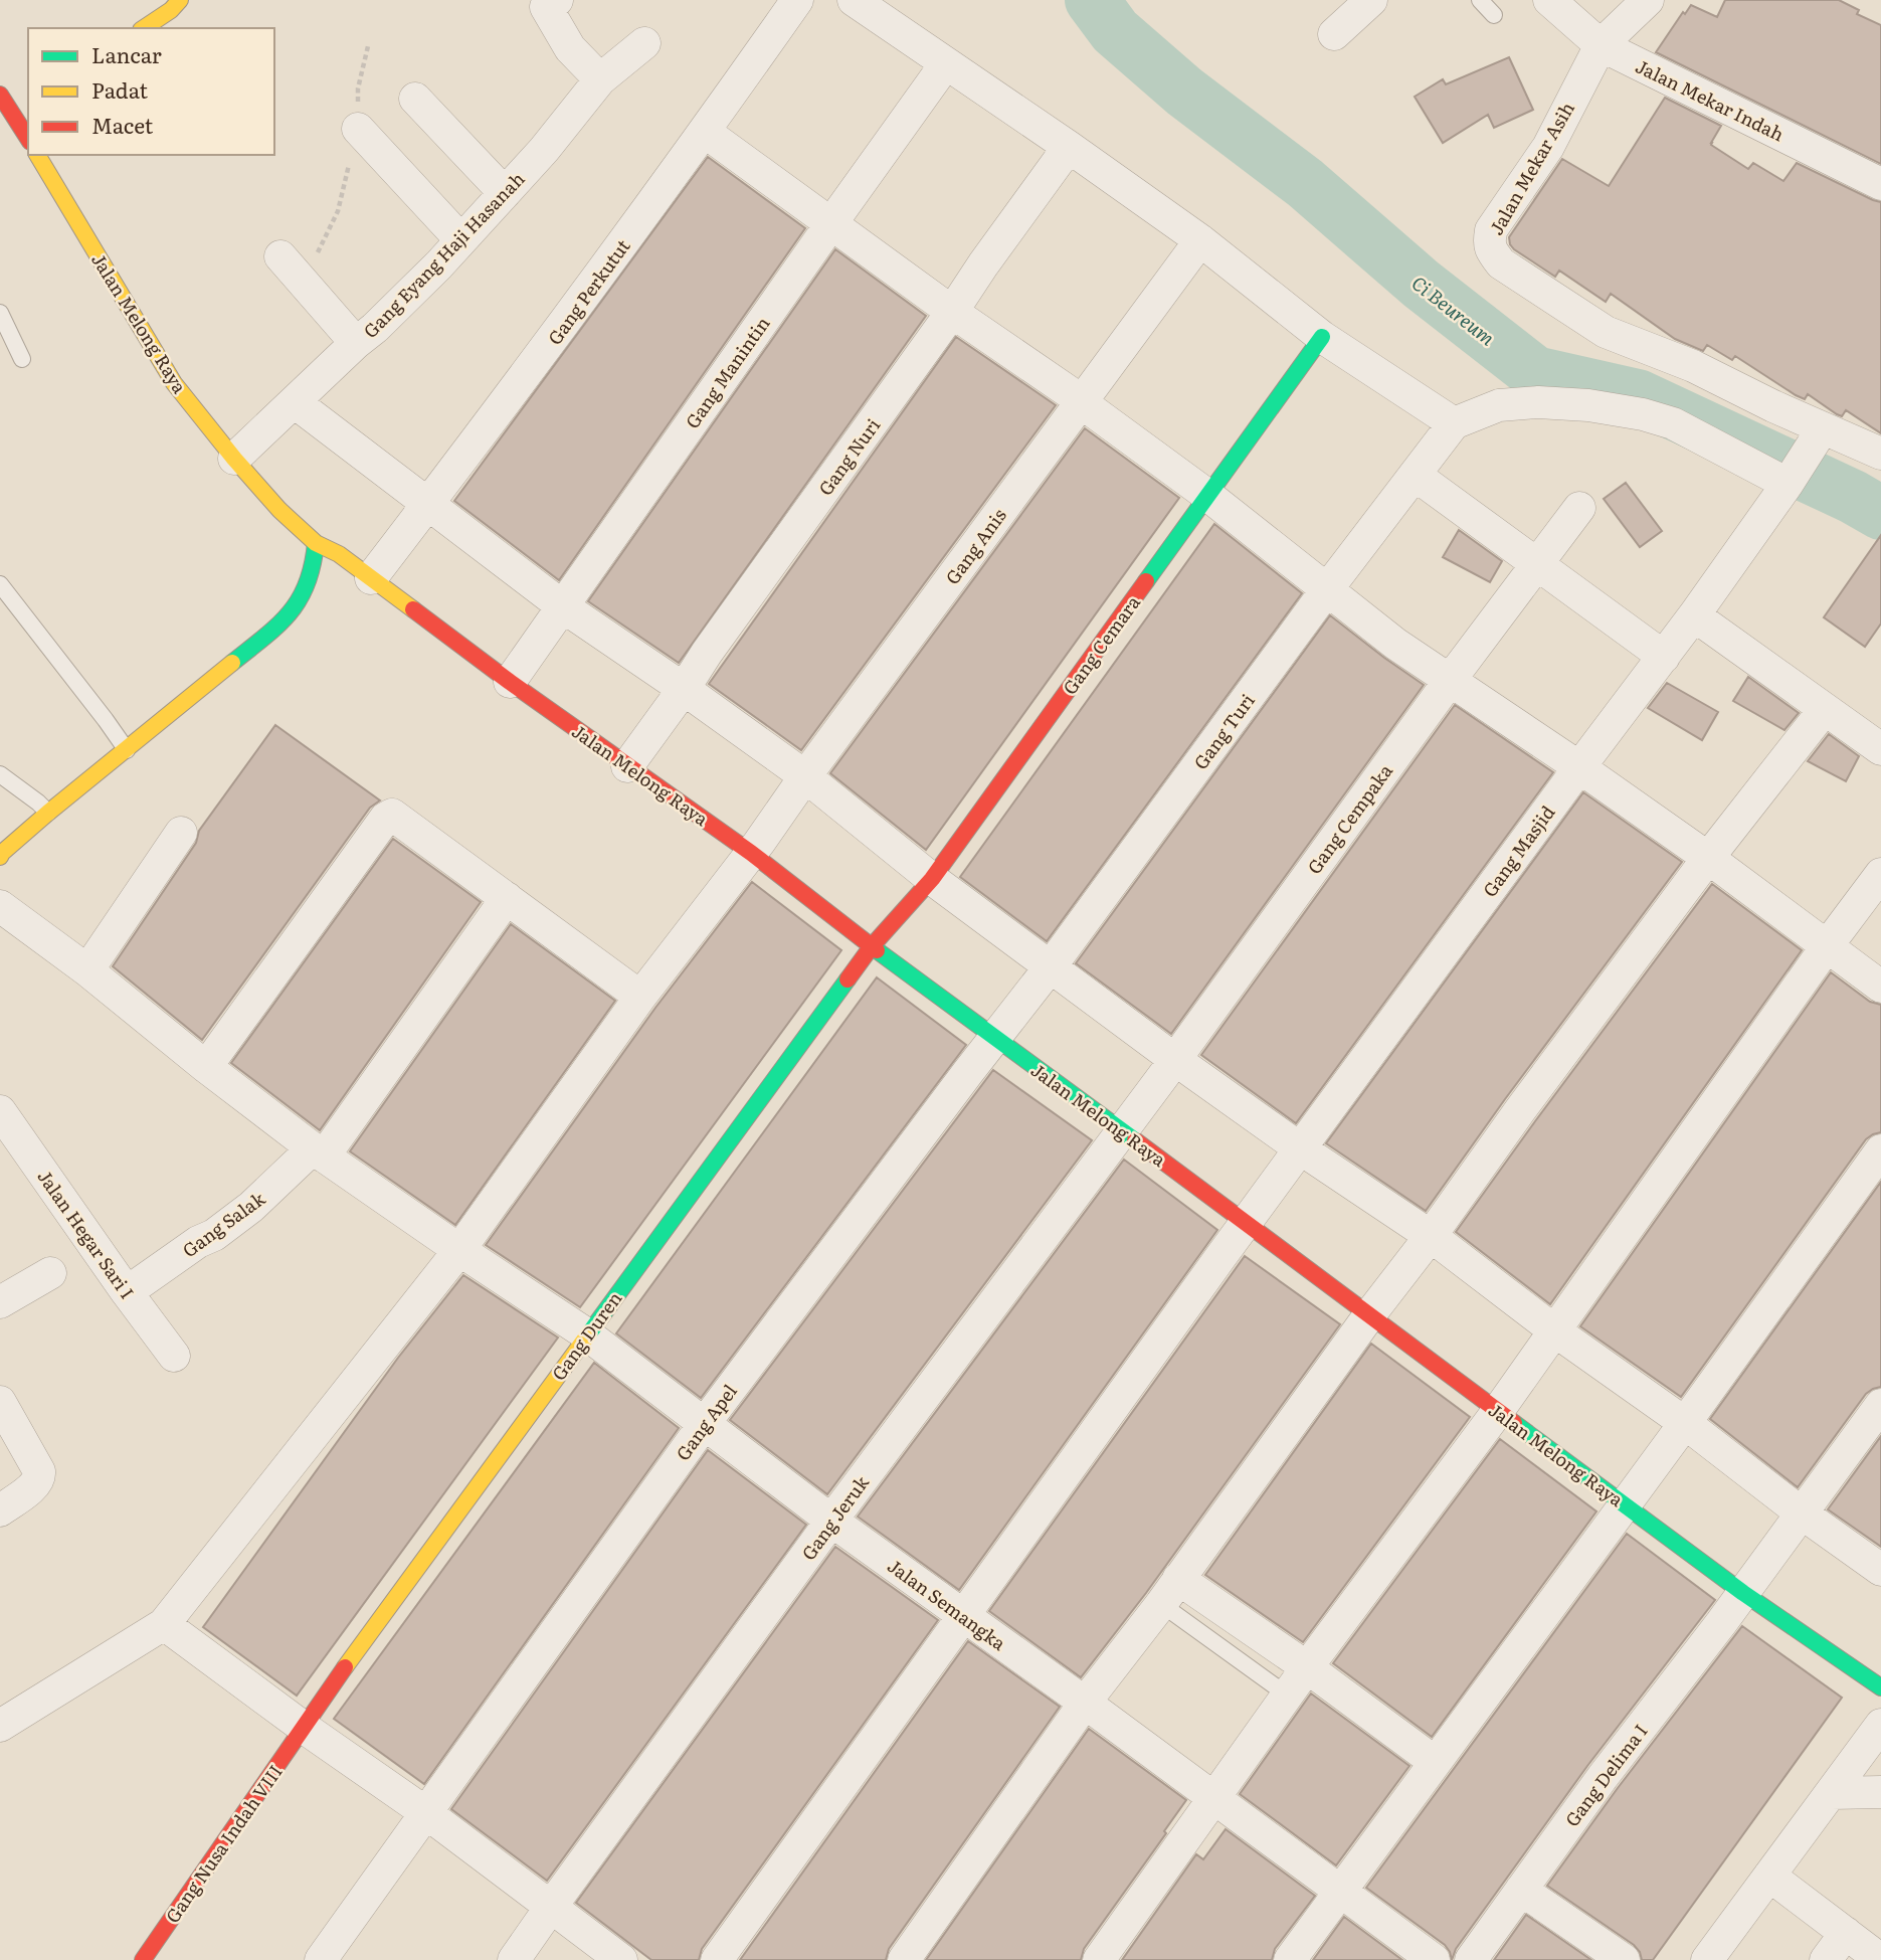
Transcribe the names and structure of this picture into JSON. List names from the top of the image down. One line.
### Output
{"streets":{"main road":["Jalan Melong Raya","Gang Cemara","Gang Duren","Gang Nusa Indah VIII"],"street":["Jalan Mekar Indah","Jalan Mekar Asih","Gang Eyang Haji Hasanah","Gang Perkutut","Gang Manintin","Gang Nuri","Gang Anis","Gang Turi","Gang Cempaka","Gang Masjid","Gang Salak","Jalan Hegar Sari I","Gang Apel","Gang Jeruk","Jalan Semangka","Gang Delima I"]},"crossings":[["Jalan Mekar Indah","Jalan Mekar Asih"],["Jalan Mekar Asih","Gang Masjid"],["Gang Eyang Haji Hasanah","Jalan Melong Raya"],["Gang Perkutut","Jalan Melong Raya"],["Jalan Melong Raya","Gang Manintin"],["Jalan Melong Raya","Gang Nuri"],["Jalan Melong Raya","Gang Anis"],["Jalan Melong Raya","Gang Cemara"],["Jalan Melong Raya","Gang Turi"],["Jalan Melong Raya","Gang Cempaka"],["Jalan Melong Raya","Gang Masjid"],["Jalan Melong Raya","Gang Duren"],["Jalan Melong Raya","Gang Apel"],["Jalan Melong Raya","Gang Jeruk"],["Jalan Melong Raya","Gang Delima I"],["Gang Anis","Jalan Semangka"],["Gang Cemara","Gang Duren"],["Gang Turi","Gang Apel"],["Gang Cempaka","Gang Jeruk"],["Gang Masjid","Jalan Semangka"],["Gang Salak","Jalan Hegar Sari I"],["Gang Salak","Jalan Semangka"],["Gang Duren","Jalan Semangka"],["Gang Duren","Gang Nusa Indah VIII"],["Gang Apel","Jalan Semangka"],["Gang Jeruk","Jalan Semangka"]],"water":["Ci Beureum"],"legend":["Lancar","Padat","Macet"]}
